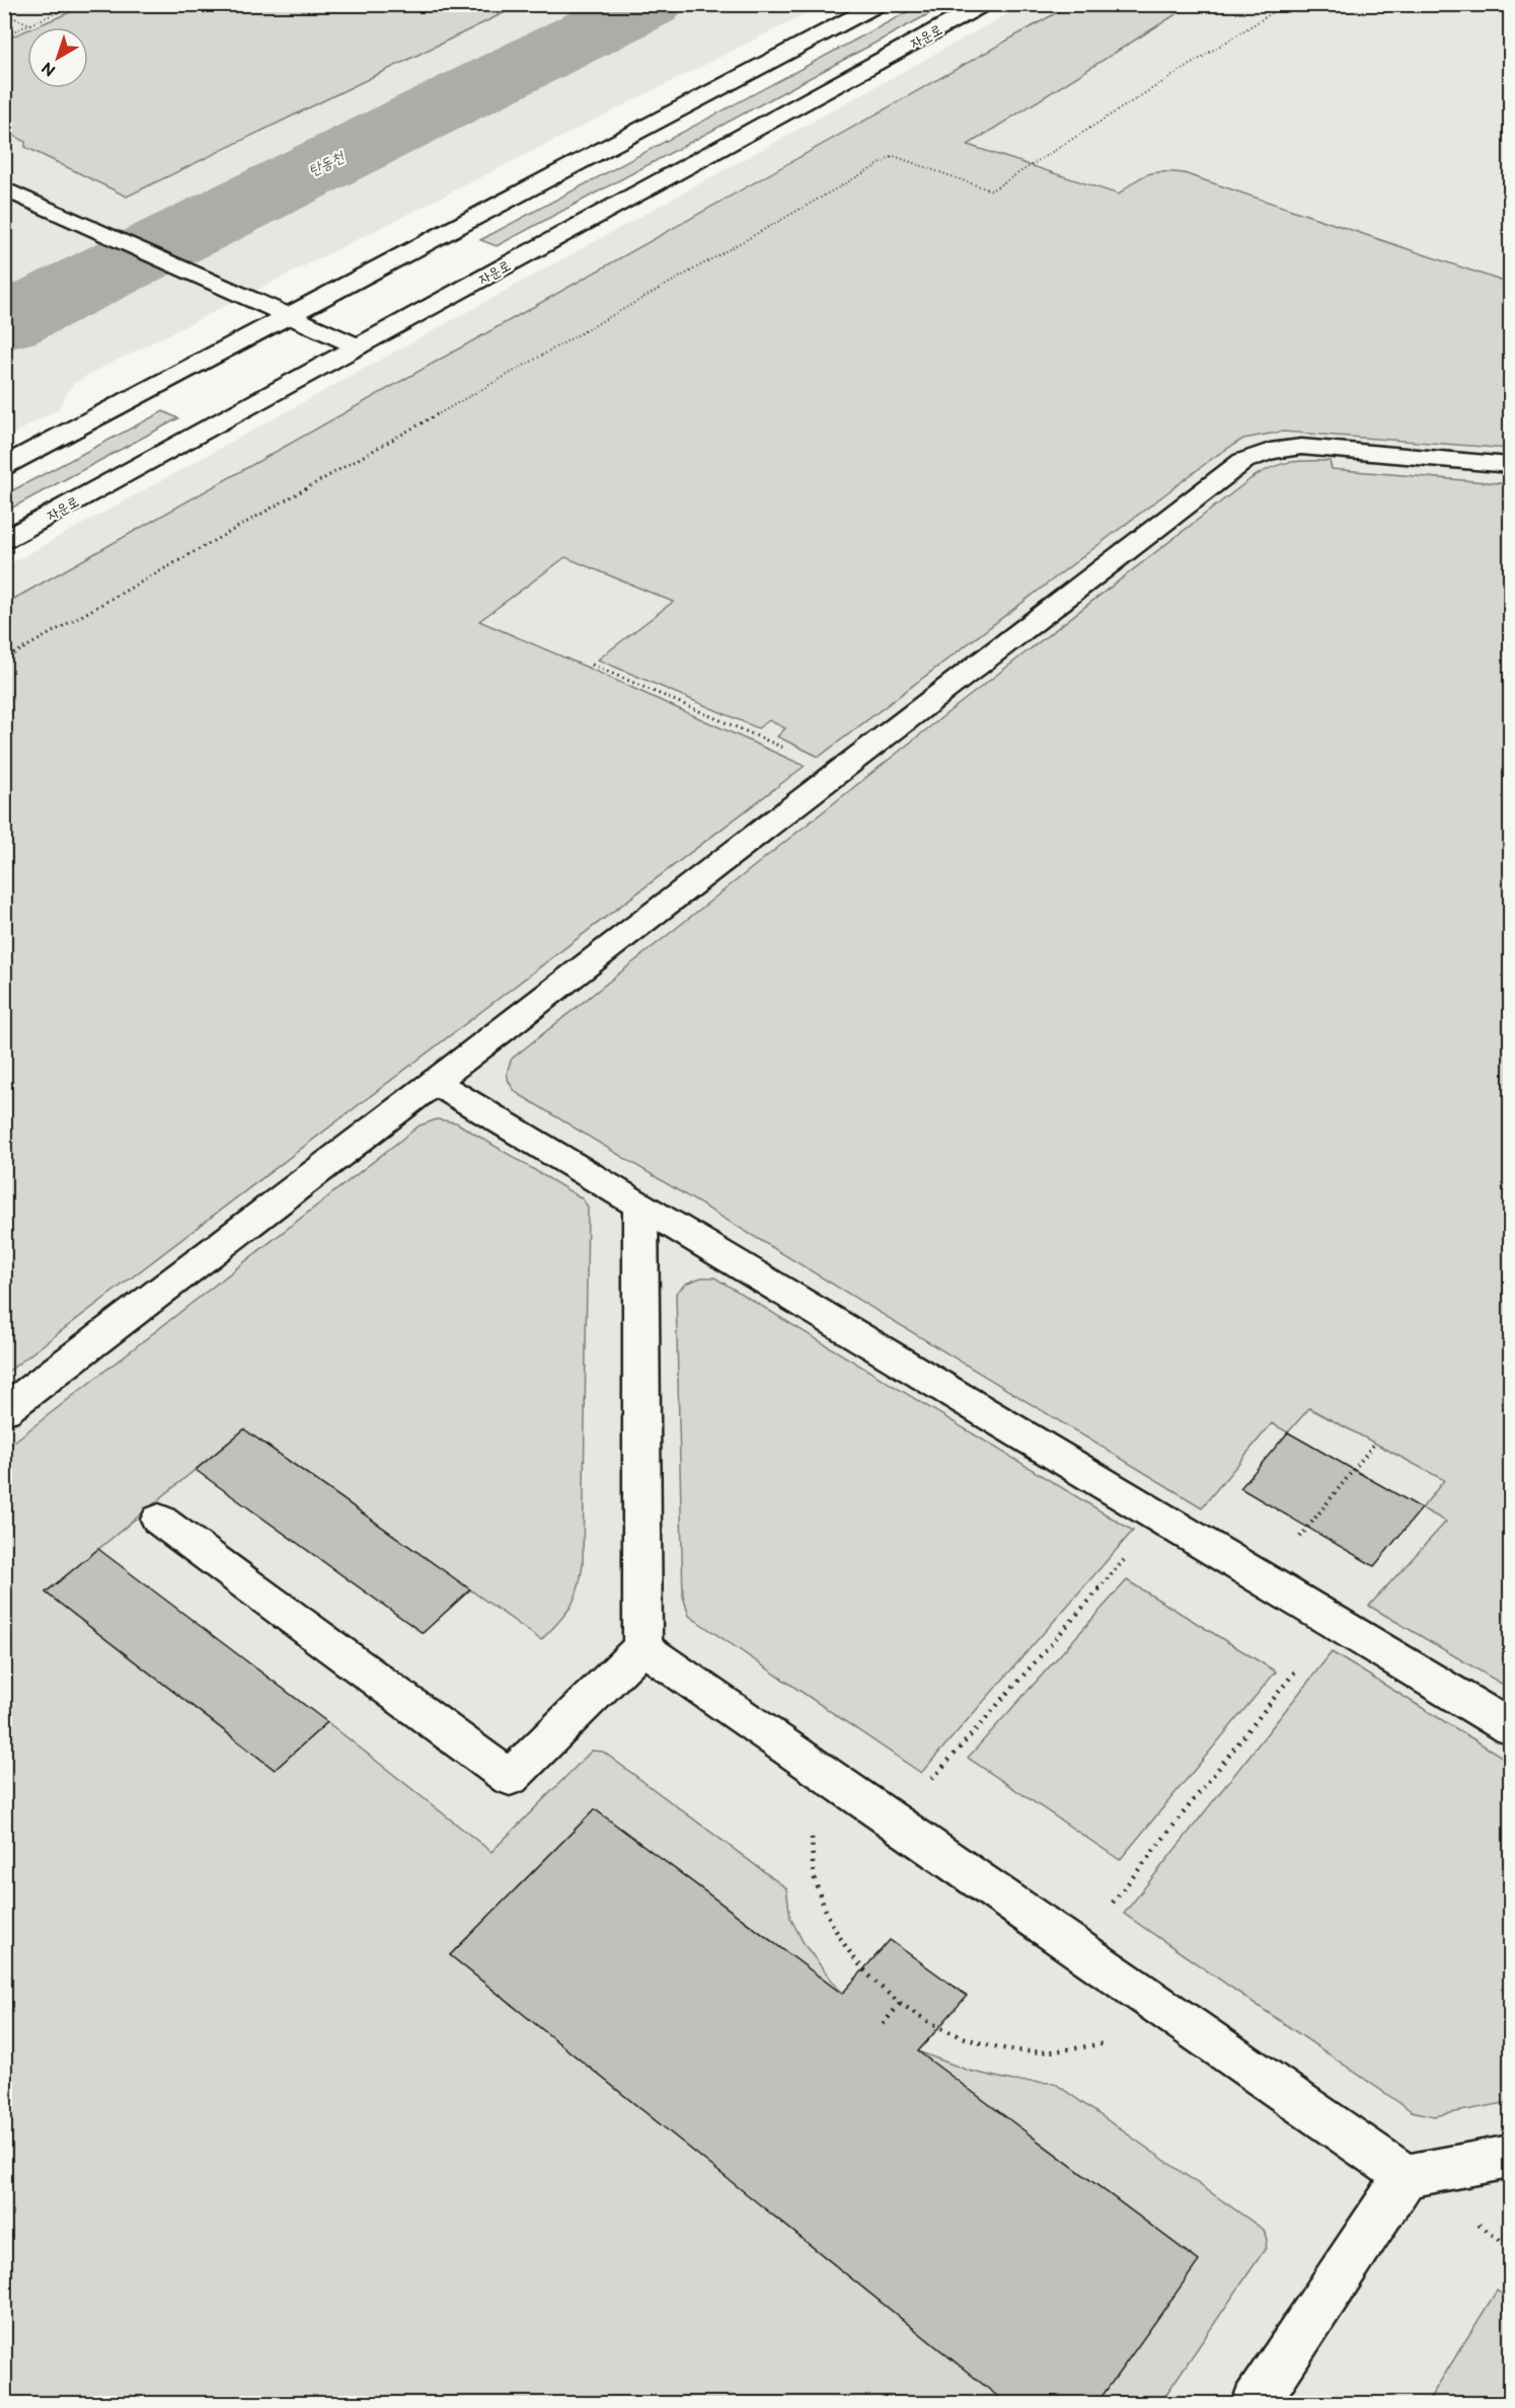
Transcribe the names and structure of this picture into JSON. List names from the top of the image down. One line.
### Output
{"streets":{"street":["자운로"]},"water":["탄동천"],"north":"bottom left"}
